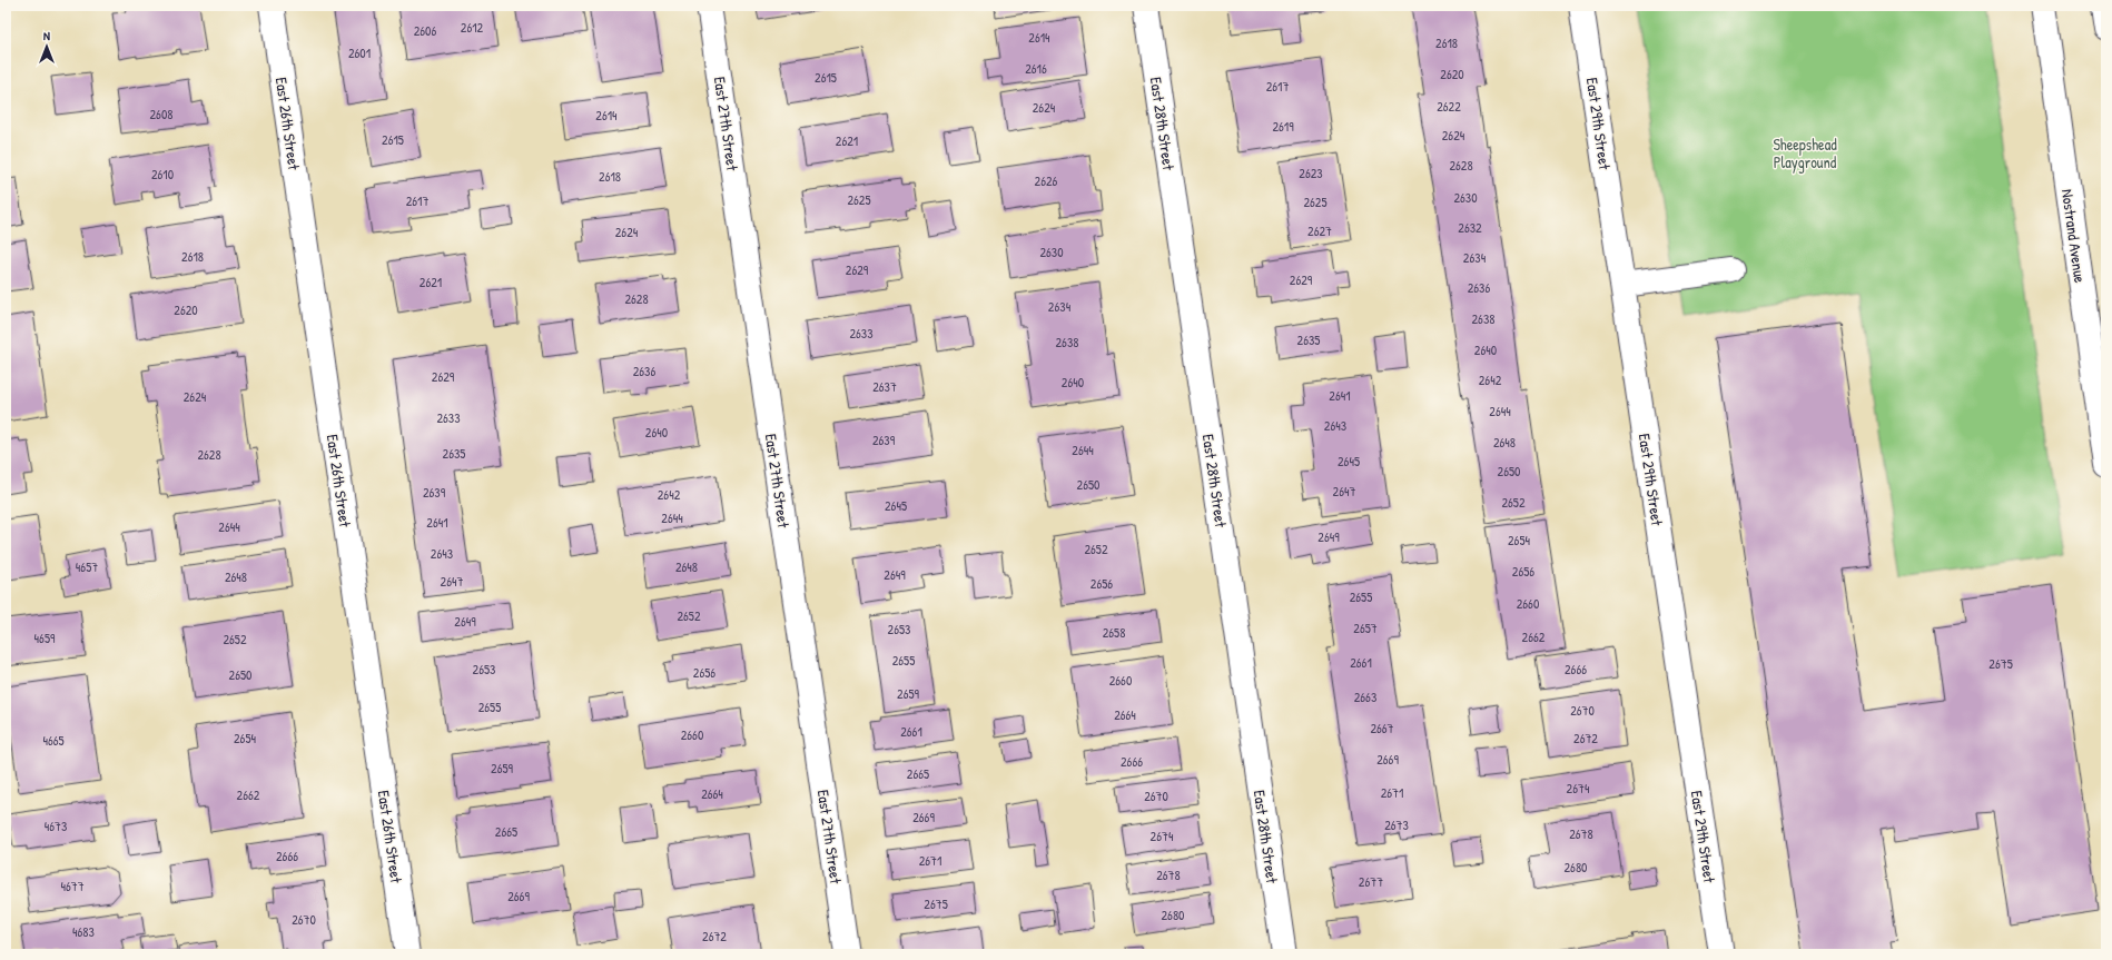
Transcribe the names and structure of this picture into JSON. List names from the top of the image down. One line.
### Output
{"streets":{"street":["East 26th Street","East 27th Street","East 28th Street","East 29th Street","Nostrand Avenue"]},"parks":["Sheepshead Playground"],"house_numbers":["2612","2606","2614","2618","2601","2616","2620","2615","2617","2622","2624","2608","2614","2619","2624","2615","2621","2628","2623","2610","2618","2626","2630","2625","2617","2625","2632","2627","2624","2630","2618","2634","2629","2629","2621","2636","2628","2634","2620","2638","2633","2635","2638","2640","2636","2629","2642","2640","2637","2641","2624","2644","2633","2643","2640","2639","2648","2644","2635","2628","2645","2650","2650","2647","2639","2642","2652","2645","2644","2641","2644","2649","2654","2652","2643","4657","2648","2656","2649","2648","2647","2656","2655","2660","2652","2649","2657","2653","2658","2662","4659","2652","2655","2661","2675","2653","2666","2656","2650","2660","2659","2663","2655","2670","2664","2667","2661","2660","2654","2672","4665","2669","2666","2659","2665","2674","2671","2664","2662","2670","2669","2673","4673","2665","2678","2674","2666","2671","2680","2678","2677","4677","2669","2675","2680","2670","4683","2672"],"north":"top"}
